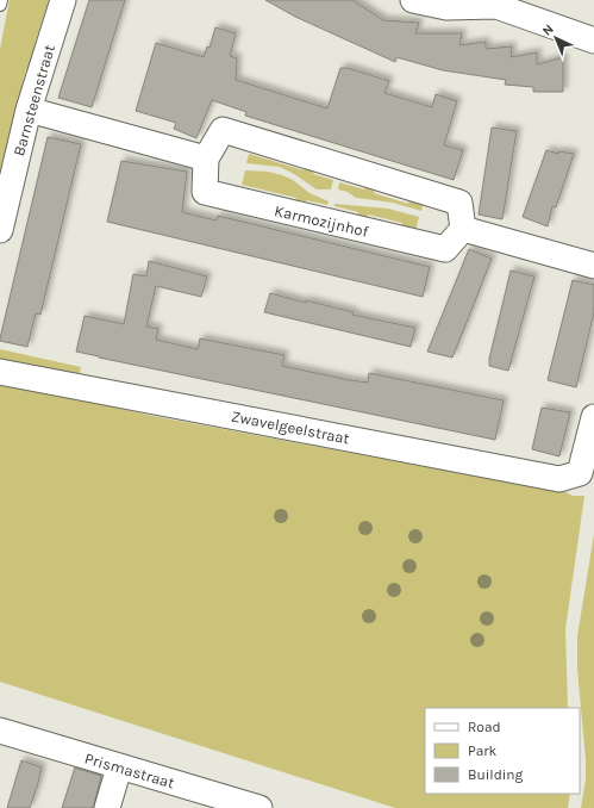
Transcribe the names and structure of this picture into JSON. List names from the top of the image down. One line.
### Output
{"streets":{"street":["Barnsteenstraat","Karmozijnhof","Zwavelgeelstraat","Prismastraat"]},"legend":["Road","Park","Building"],"north":"top left"}
